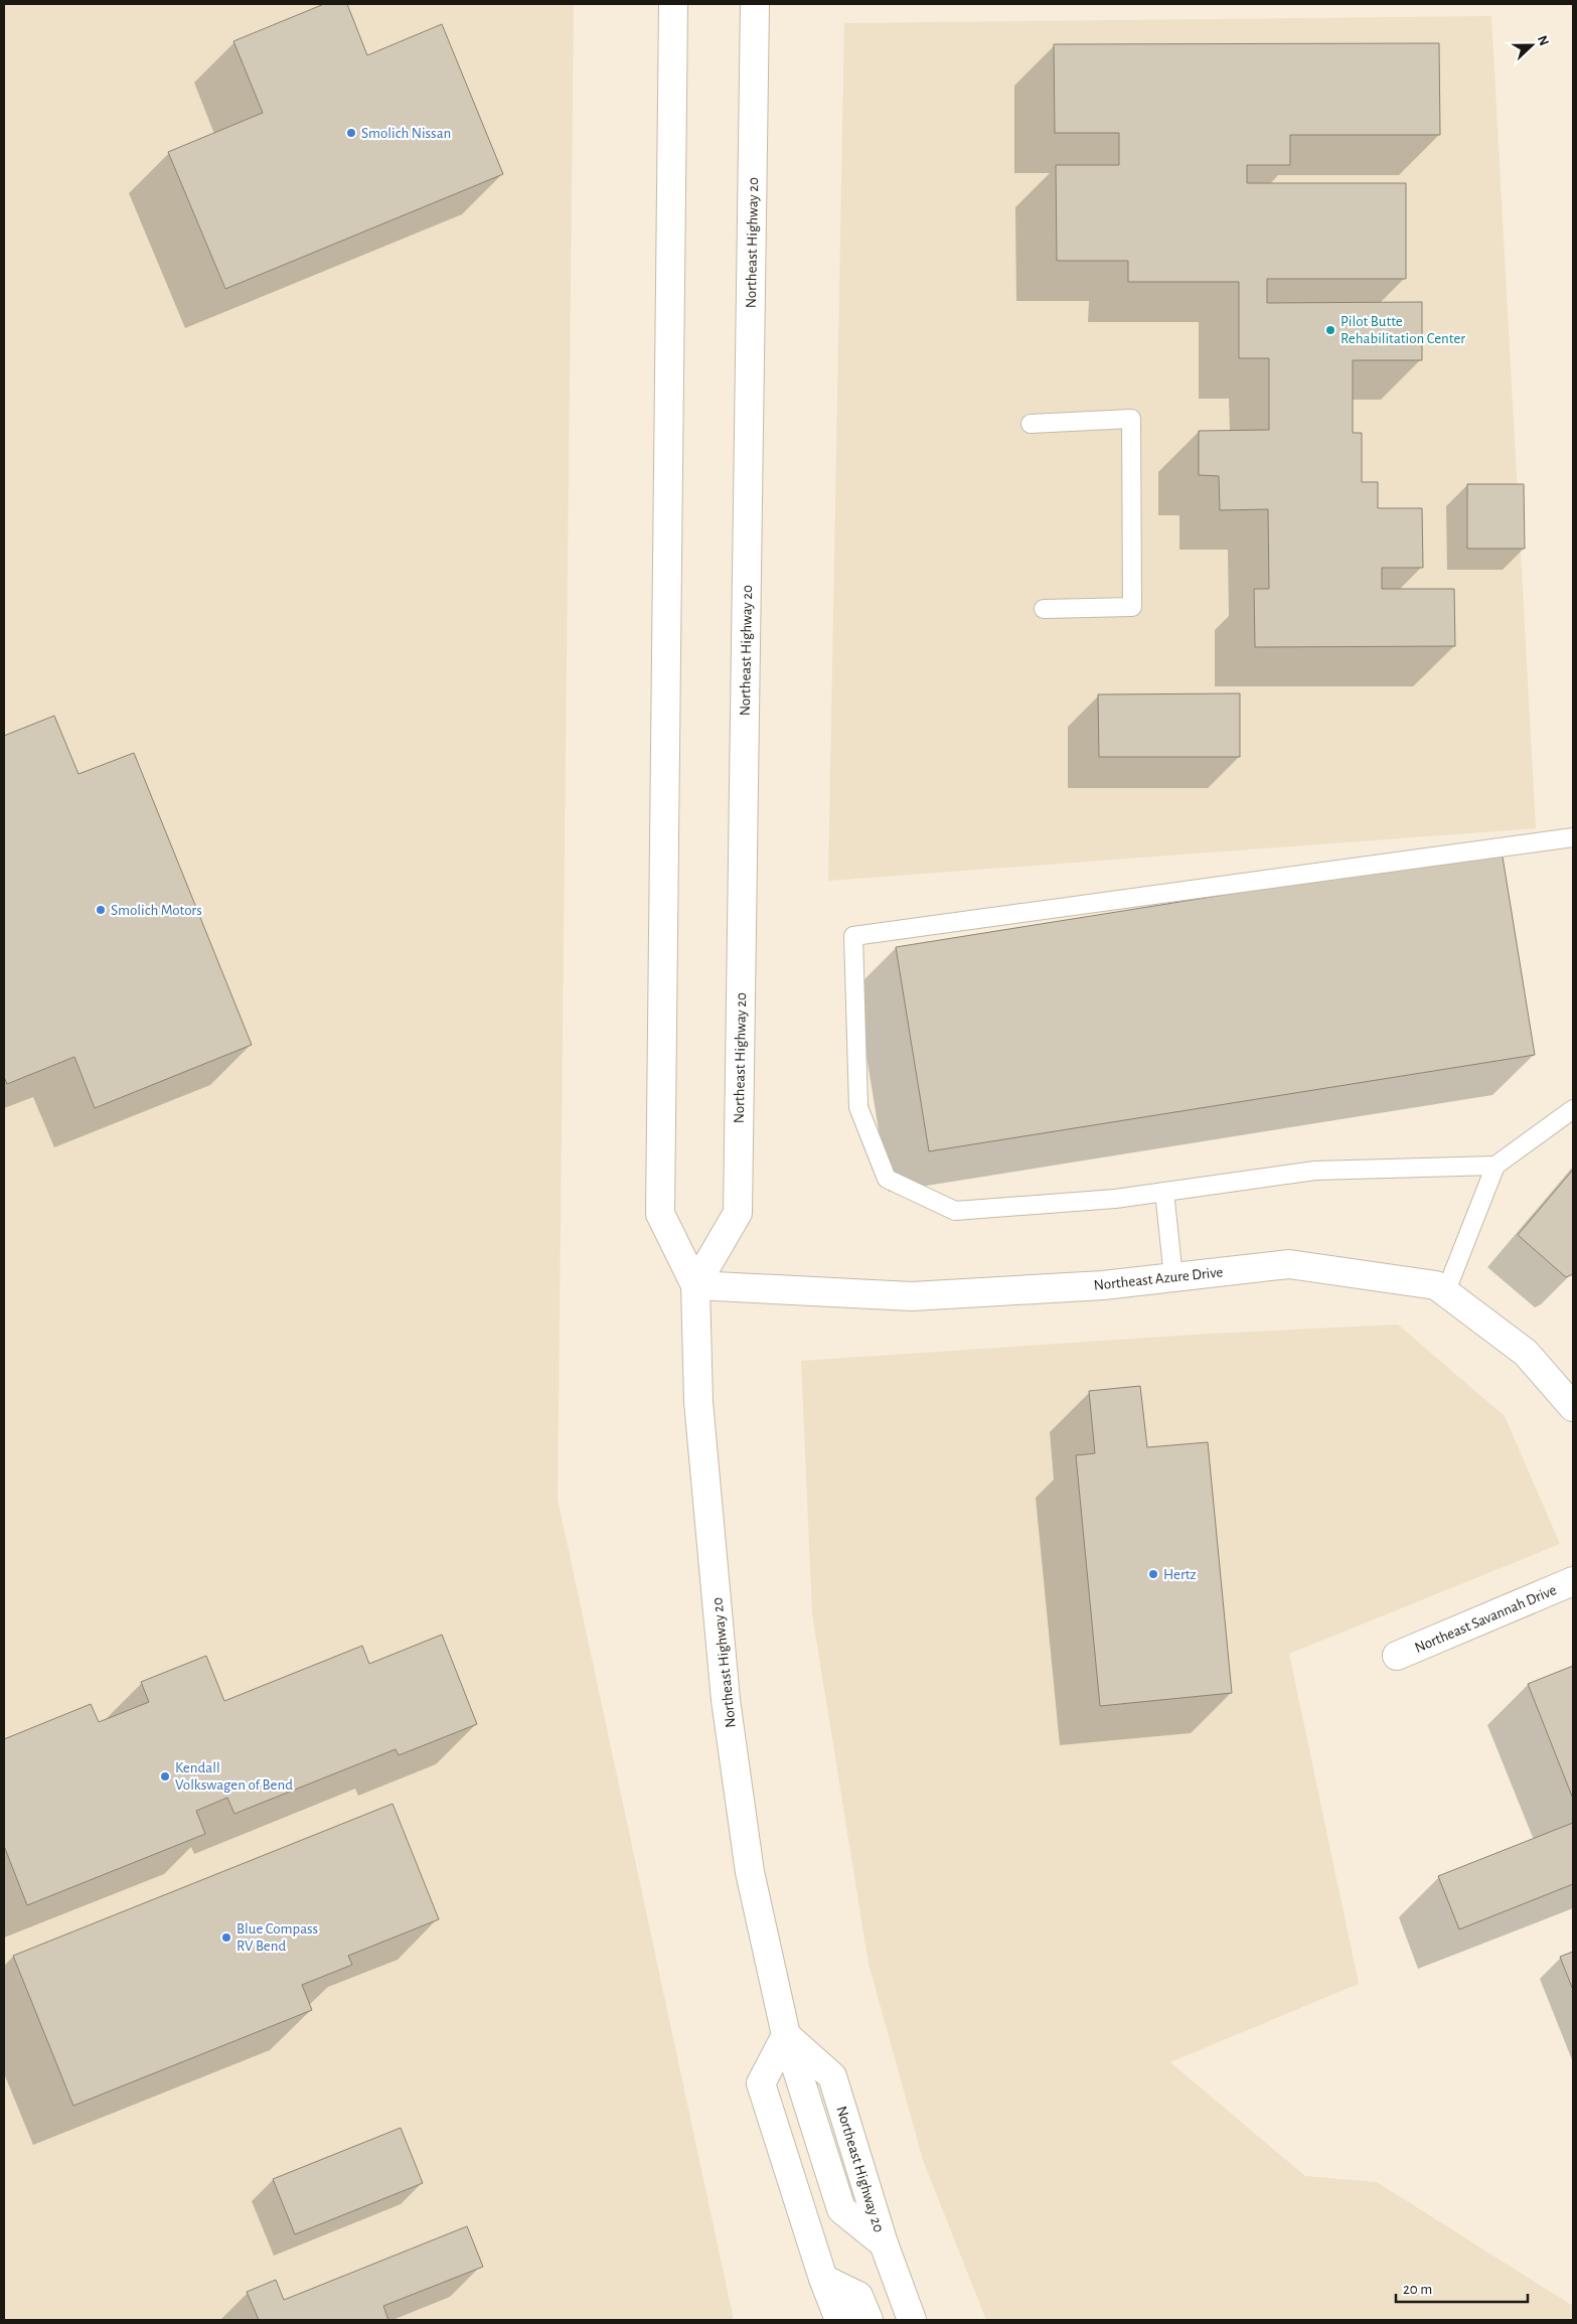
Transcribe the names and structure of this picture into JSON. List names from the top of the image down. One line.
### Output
{"streets":{"main road":["Northeast Highway 20","Northeast Azure Drive","Northeast Savannah Drive"]},"crossings":[["Northeast Highway 20","Northeast Azure Drive"]],"places":["Smolich Nissan","Pilot Butte Rehabilitation Center","Smolich Motors","Hertz","Kendall Volkswagen of Bend","Blue Compass RV Bend"],"scale_bar":"20 m","north":"right"}
